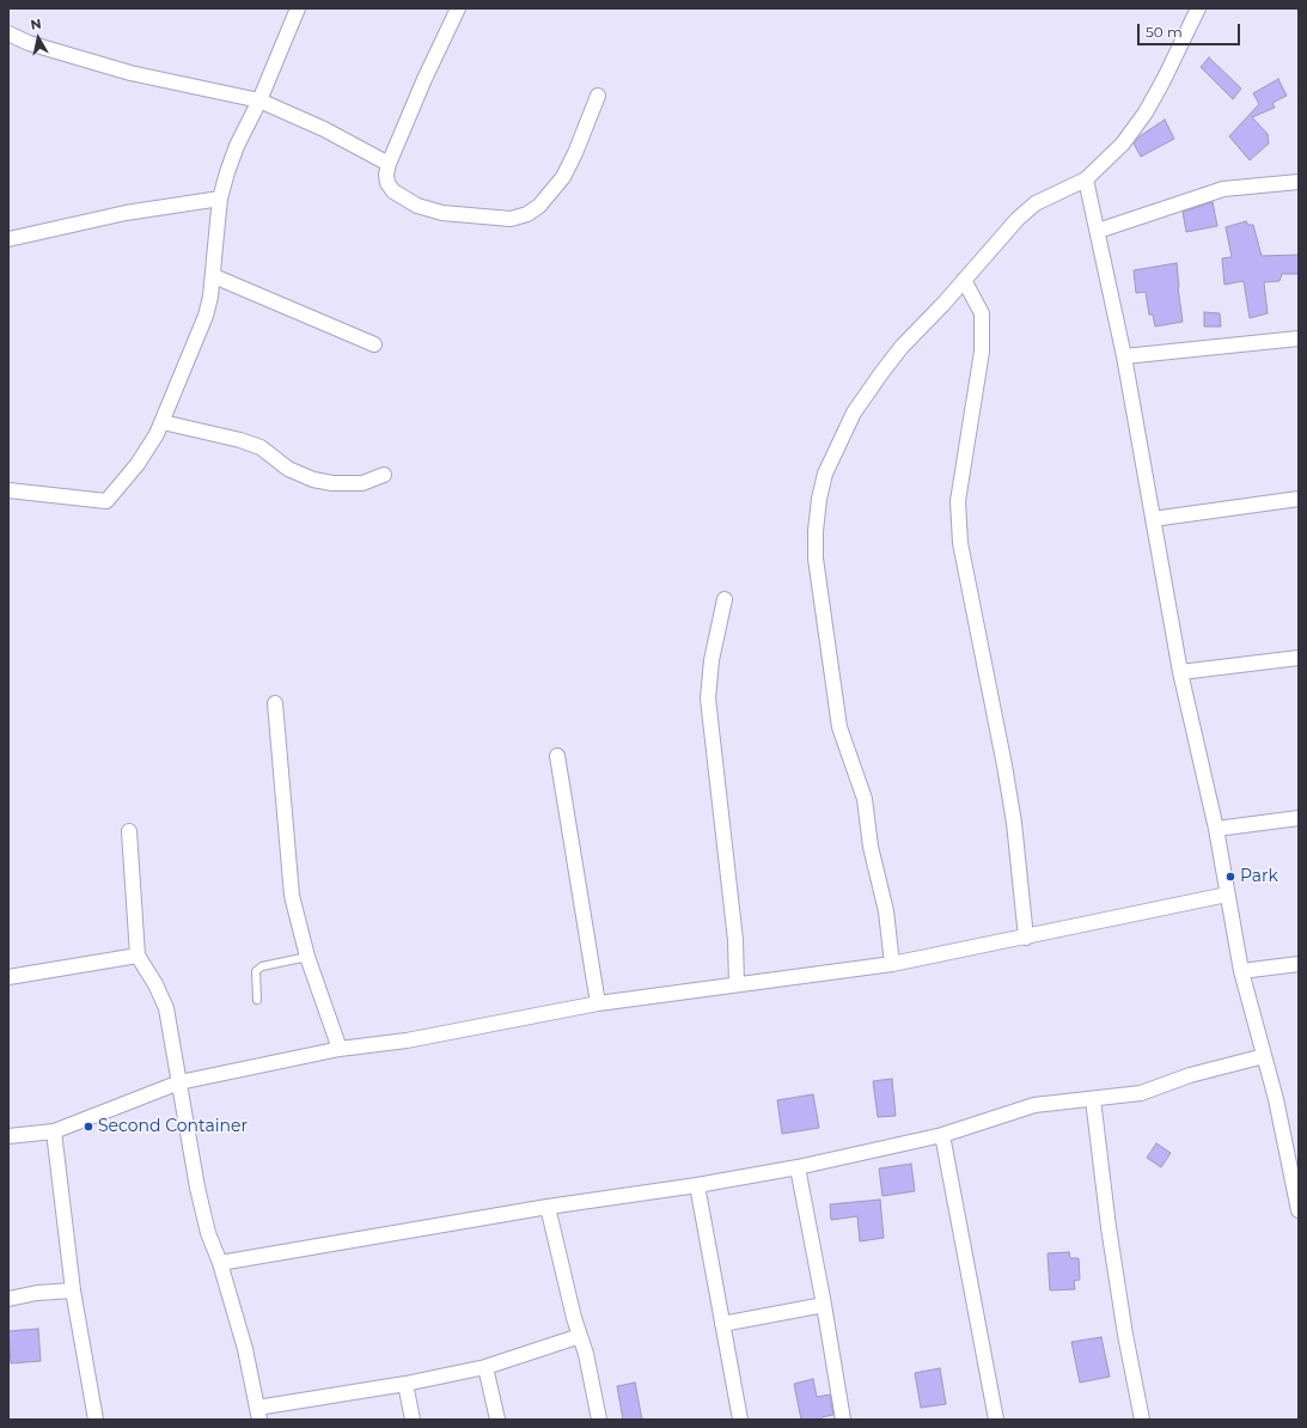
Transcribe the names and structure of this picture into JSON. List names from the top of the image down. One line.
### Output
{"places":["Park","Second Container"],"scale_bar":"50 m","north":"top"}
